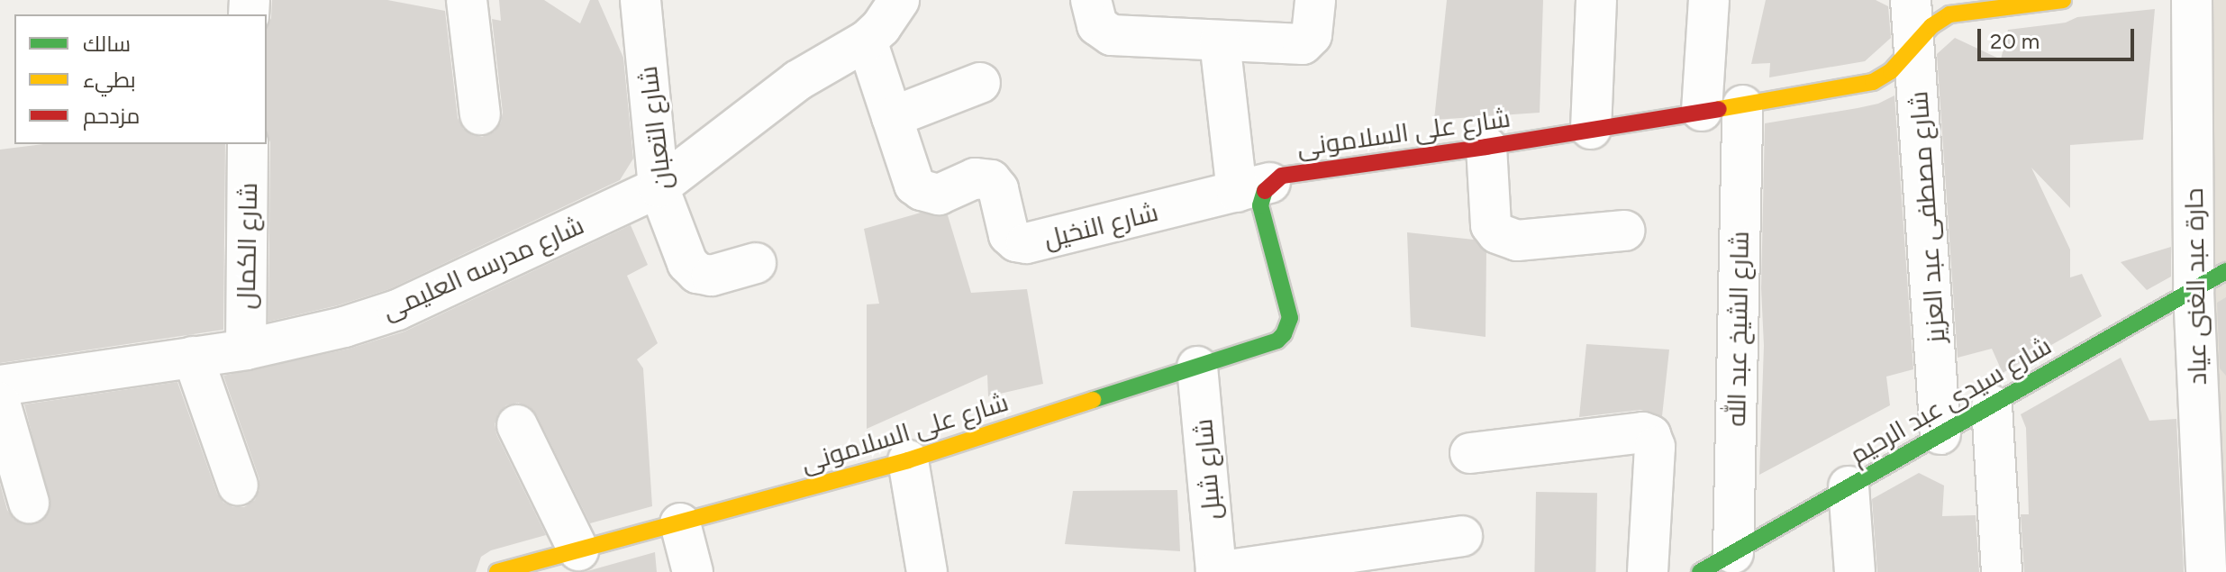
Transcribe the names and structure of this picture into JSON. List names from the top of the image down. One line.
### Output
{"streets":{"street":["شارع التعبان","شارع على السلامونى","شارع مصطفى عبد العزيز","شارع النخيل","شارع الكمال","شارع مدرسه العليمى","حارة عبد الغنى عياد","شارع الشيخ عبد الله","شارع سيدى عبد الرحيم","شارع شبل"]},"crossings":[["شارع التعبان","شارع مدرسه العليمى"],["شارع على السلامونى","شارع مصطفى عبد العزيز"],["شارع على السلامونى","شارع النخيل"],["شارع على السلامونى","شارع الشيخ عبد الله"],["شارع على السلامونى","شارع شبل"],["شارع مصطفى عبد العزيز","شارع سيدى عبد الرحيم"],["شارع النخيل","شارع مدرسه العليمى"],["شارع الكمال","شارع مدرسه العليمى"],["حارة عبد الغنى عياد","شارع سيدى عبد الرحيم"],["شارع الشيخ عبد الله","شارع سيدى عبد الرحيم"]],"legend":["سالك","بطيء","مزدحم"],"scale_bar":"20 m"}
